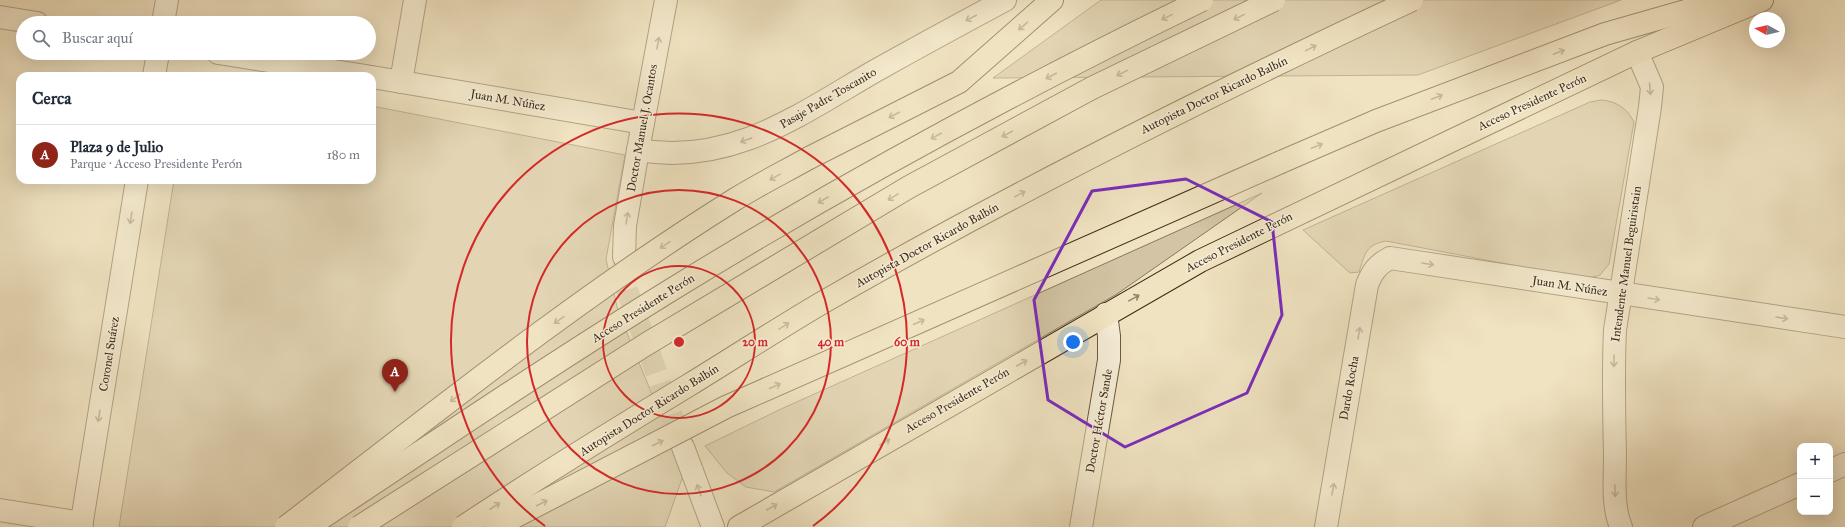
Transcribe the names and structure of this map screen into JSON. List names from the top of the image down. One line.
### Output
{"streets":{"main road":["Autopista Doctor Ricardo Balbín","Acceso Presidente Perón"],"street":["Pasaje Padre Toscanito","Juan M. Núñez","Doctor Manuel J. Ocantos","Intendente Manuel Beguiristain","Coronel Suárez","Dardo Rocha","Doctor Héctor Sande"]},"crossings":[["Pasaje Padre Toscanito","Doctor Manuel J. Ocantos"],["Juan M. Núñez","Doctor Manuel J. Ocantos"],["Juan M. Núñez","Intendente Manuel Beguiristain"],["Juan M. Núñez","Dardo Rocha"],["Acceso Presidente Perón","Intendente Manuel Beguiristain"],["Acceso Presidente Perón","Doctor Héctor Sande"]],"one_way":["Pasaje Padre Toscanito","Juan M. Núñez","Doctor Manuel J. Ocantos","Intendente Manuel Beguiristain","Coronel Suárez","Dardo Rocha"],"north":"left","page":{"search":"Buscar aquí","heading":"Cerca","list":[{"mark":"A","name":"Plaza 9 de Julio","note":"Parque · Acceso Presidente Perón","value":"180 m"}],"pins":"A","map_buttons":["+","−"]},"rings":["20 m","40 m","60 m"]}
